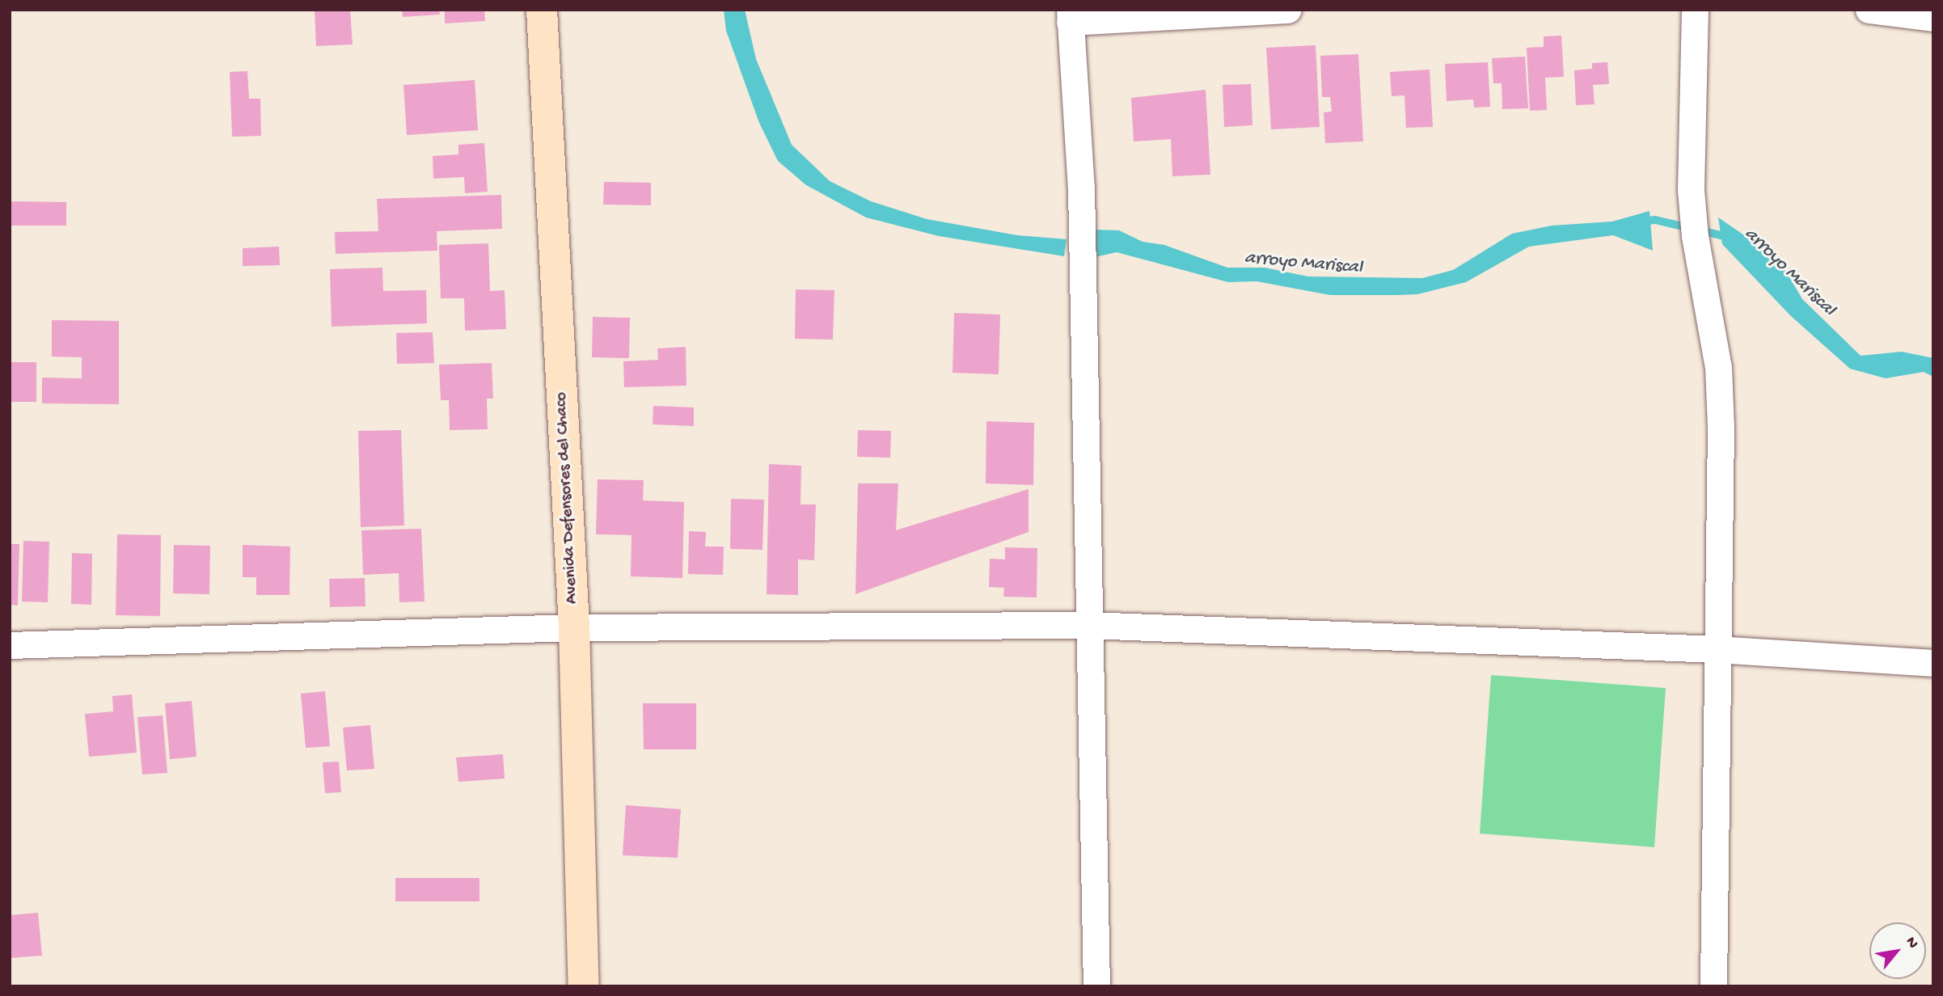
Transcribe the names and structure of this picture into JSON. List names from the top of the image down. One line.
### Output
{"streets":{"main road":["Avenida Defensores del Chaco"]},"water":["arroyo Mariscal"],"north":"top right"}
